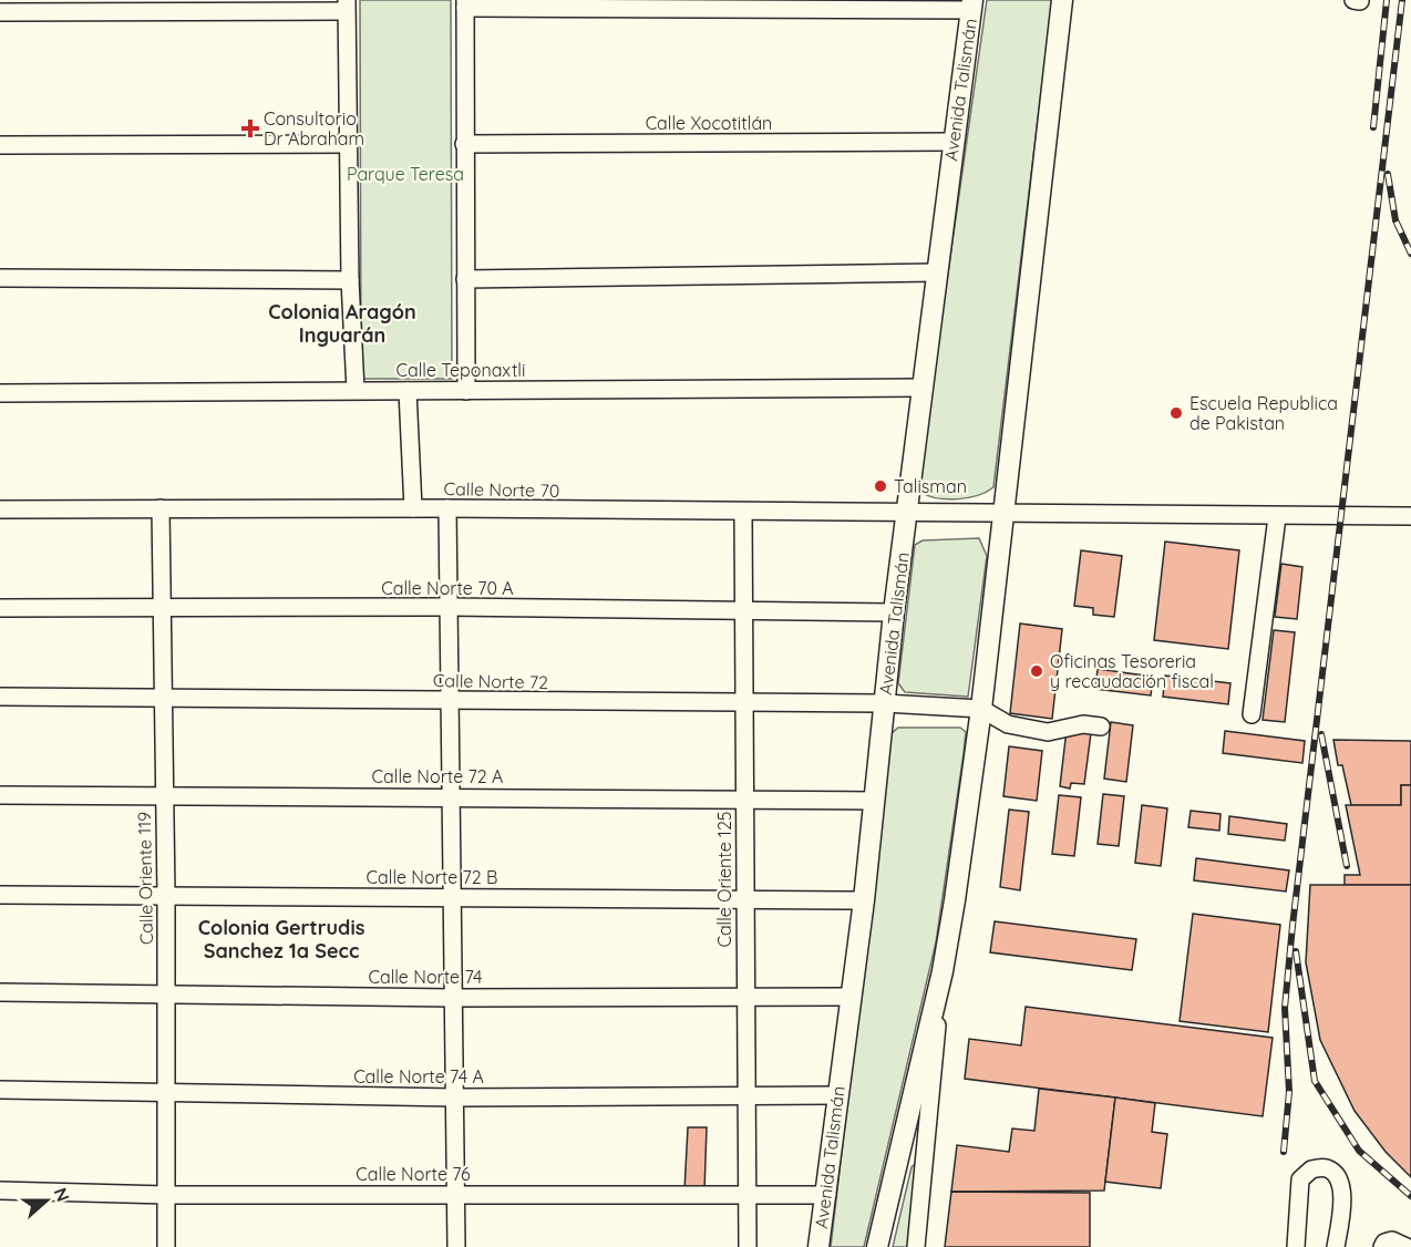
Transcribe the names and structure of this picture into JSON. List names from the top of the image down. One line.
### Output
{"streets":{"main road":["Avenida Talismán"],"street":["Calle Xocotitlán","Calle Teponaxtli","Calle Norte 70","Calle Norte 70 A","Calle Norte 72","Calle Norte 72 A","Calle Norte 72 B","Calle Oriente 119","Calle Oriente 125","Calle Norte 74","Calle Norte 74 A","Calle Norte 76"]},"crossings":[["Avenida Talismán","Calle Xocotitlán"],["Avenida Talismán","Calle Teponaxtli"],["Avenida Talismán","Calle Norte 70"],["Avenida Talismán","Calle Norte 70 A"],["Avenida Talismán","Calle Norte 72"],["Avenida Talismán","Calle Norte 72 A"],["Avenida Talismán","Calle Norte 72 B"],["Avenida Talismán","Calle Norte 74"],["Avenida Talismán","Calle Norte 74 A"],["Avenida Talismán","Calle Norte 76"],["Calle Norte 70","Calle Oriente 119"],["Calle Norte 70","Calle Oriente 125"],["Calle Norte 70 A","Calle Oriente 119"],["Calle Norte 70 A","Calle Oriente 125"],["Calle Norte 72","Calle Oriente 119"],["Calle Norte 72","Calle Oriente 125"],["Calle Norte 72 A","Calle Oriente 119"],["Calle Norte 72 A","Calle Oriente 125"],["Calle Norte 72 B","Calle Oriente 119"],["Calle Norte 72 B","Calle Oriente 125"],["Calle Oriente 119","Calle Norte 74"],["Calle Oriente 119","Calle Norte 74 A"],["Calle Oriente 119","Calle Norte 76"],["Calle Oriente 125","Calle Norte 74"],["Calle Oriente 125","Calle Norte 74 A"],["Calle Oriente 125","Calle Norte 76"]],"districts":["Colonia Aragón Inguarán","Colonia Gertrudis Sanchez 1a Secc"],"parks":["Parque Teresa"],"places":{"health":["Consultorio Dr Abraham"],"other":["Escuela Republica de Pakistan","Talisman","Oficinas Tesoreria y recaudación fiscal"]},"north":"right"}
